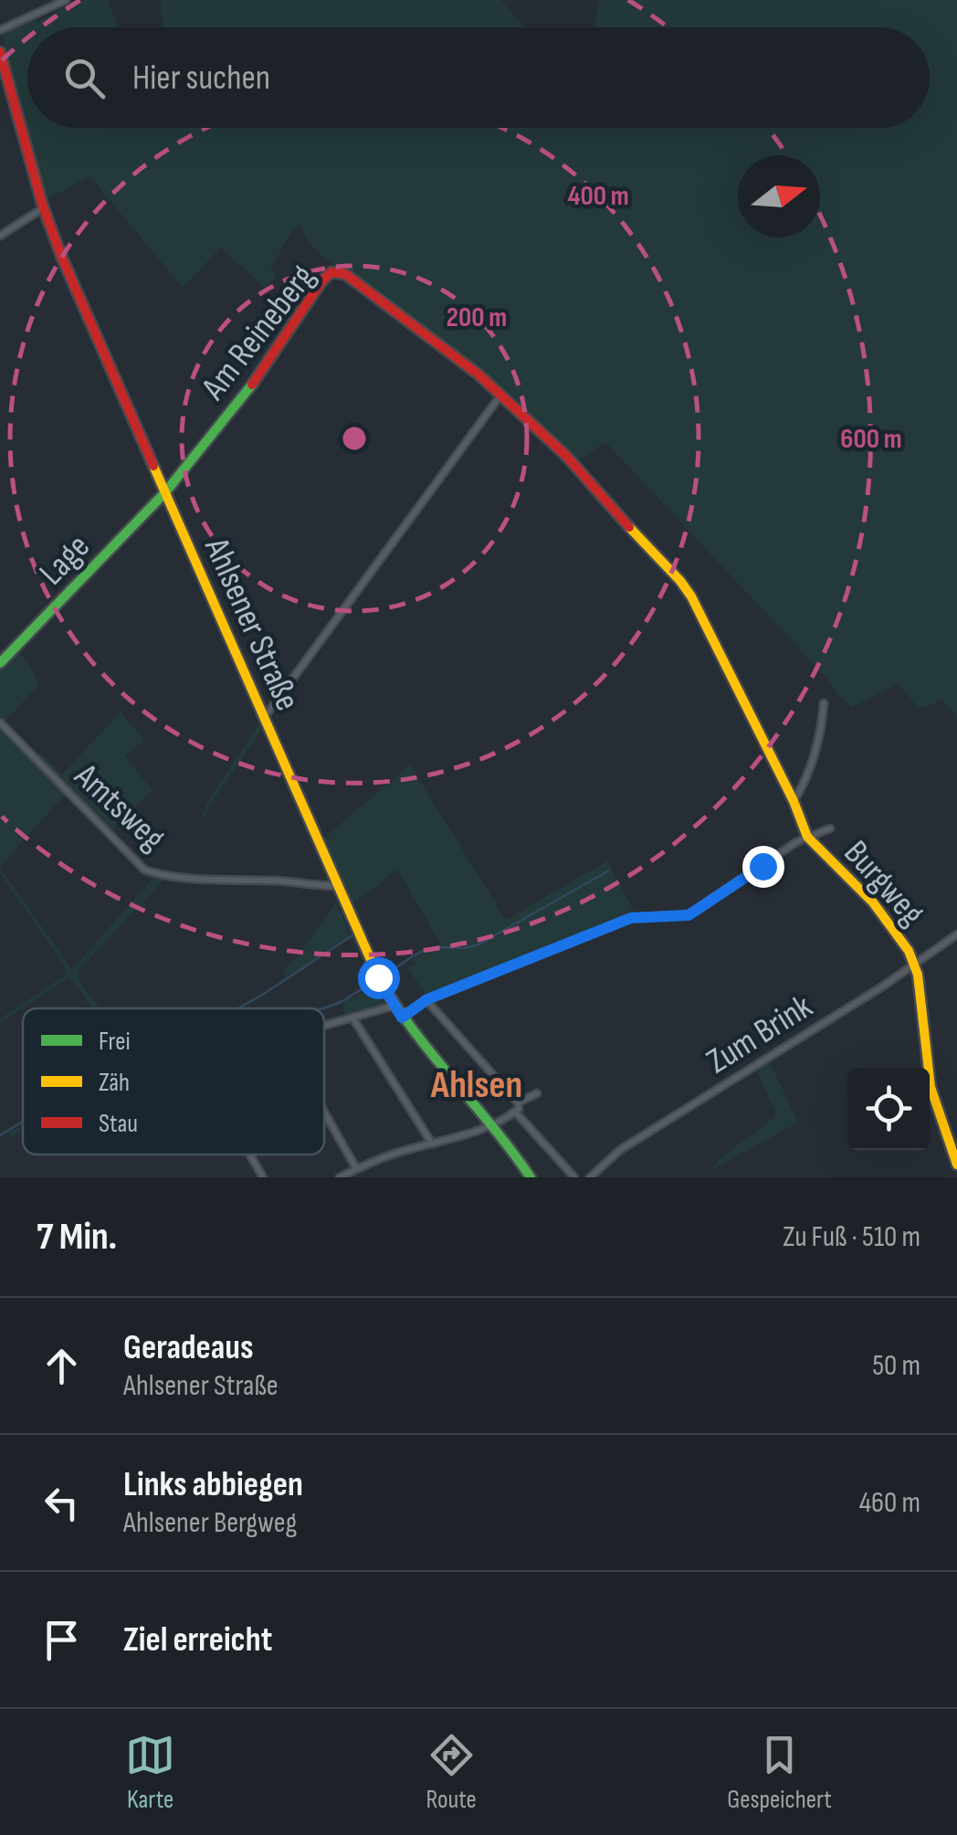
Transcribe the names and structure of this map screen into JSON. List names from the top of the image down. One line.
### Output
{"streets":{"street":["Am Reineberg","Lage","Ahlsener Straße","Amtsweg","Burgweg","Zum Brink"]},"crossings":[["Am Reineberg","Lage"],["Am Reineberg","Ahlsener Straße"],["Am Reineberg","Burgweg"],["Lage","Ahlsener Straße"],["Ahlsener Straße","Amtsweg"],["Burgweg","Zum Brink"]],"districts":["Ahlsen"],"legend":["Frei","Zäh","Stau"],"north":"right","page":{"search":"Hier suchen","heading":["7 Min.","Zu Fuß · 510 m"],"list":[["Geradeaus","Ahlsener Straße","50 m"],["Links abbiegen","Ahlsener Bergweg","460 m"],"Ziel erreicht"],"nav":["Karte","Route","Gespeichert"]},"rings":["400 m","200 m","600 m"]}
